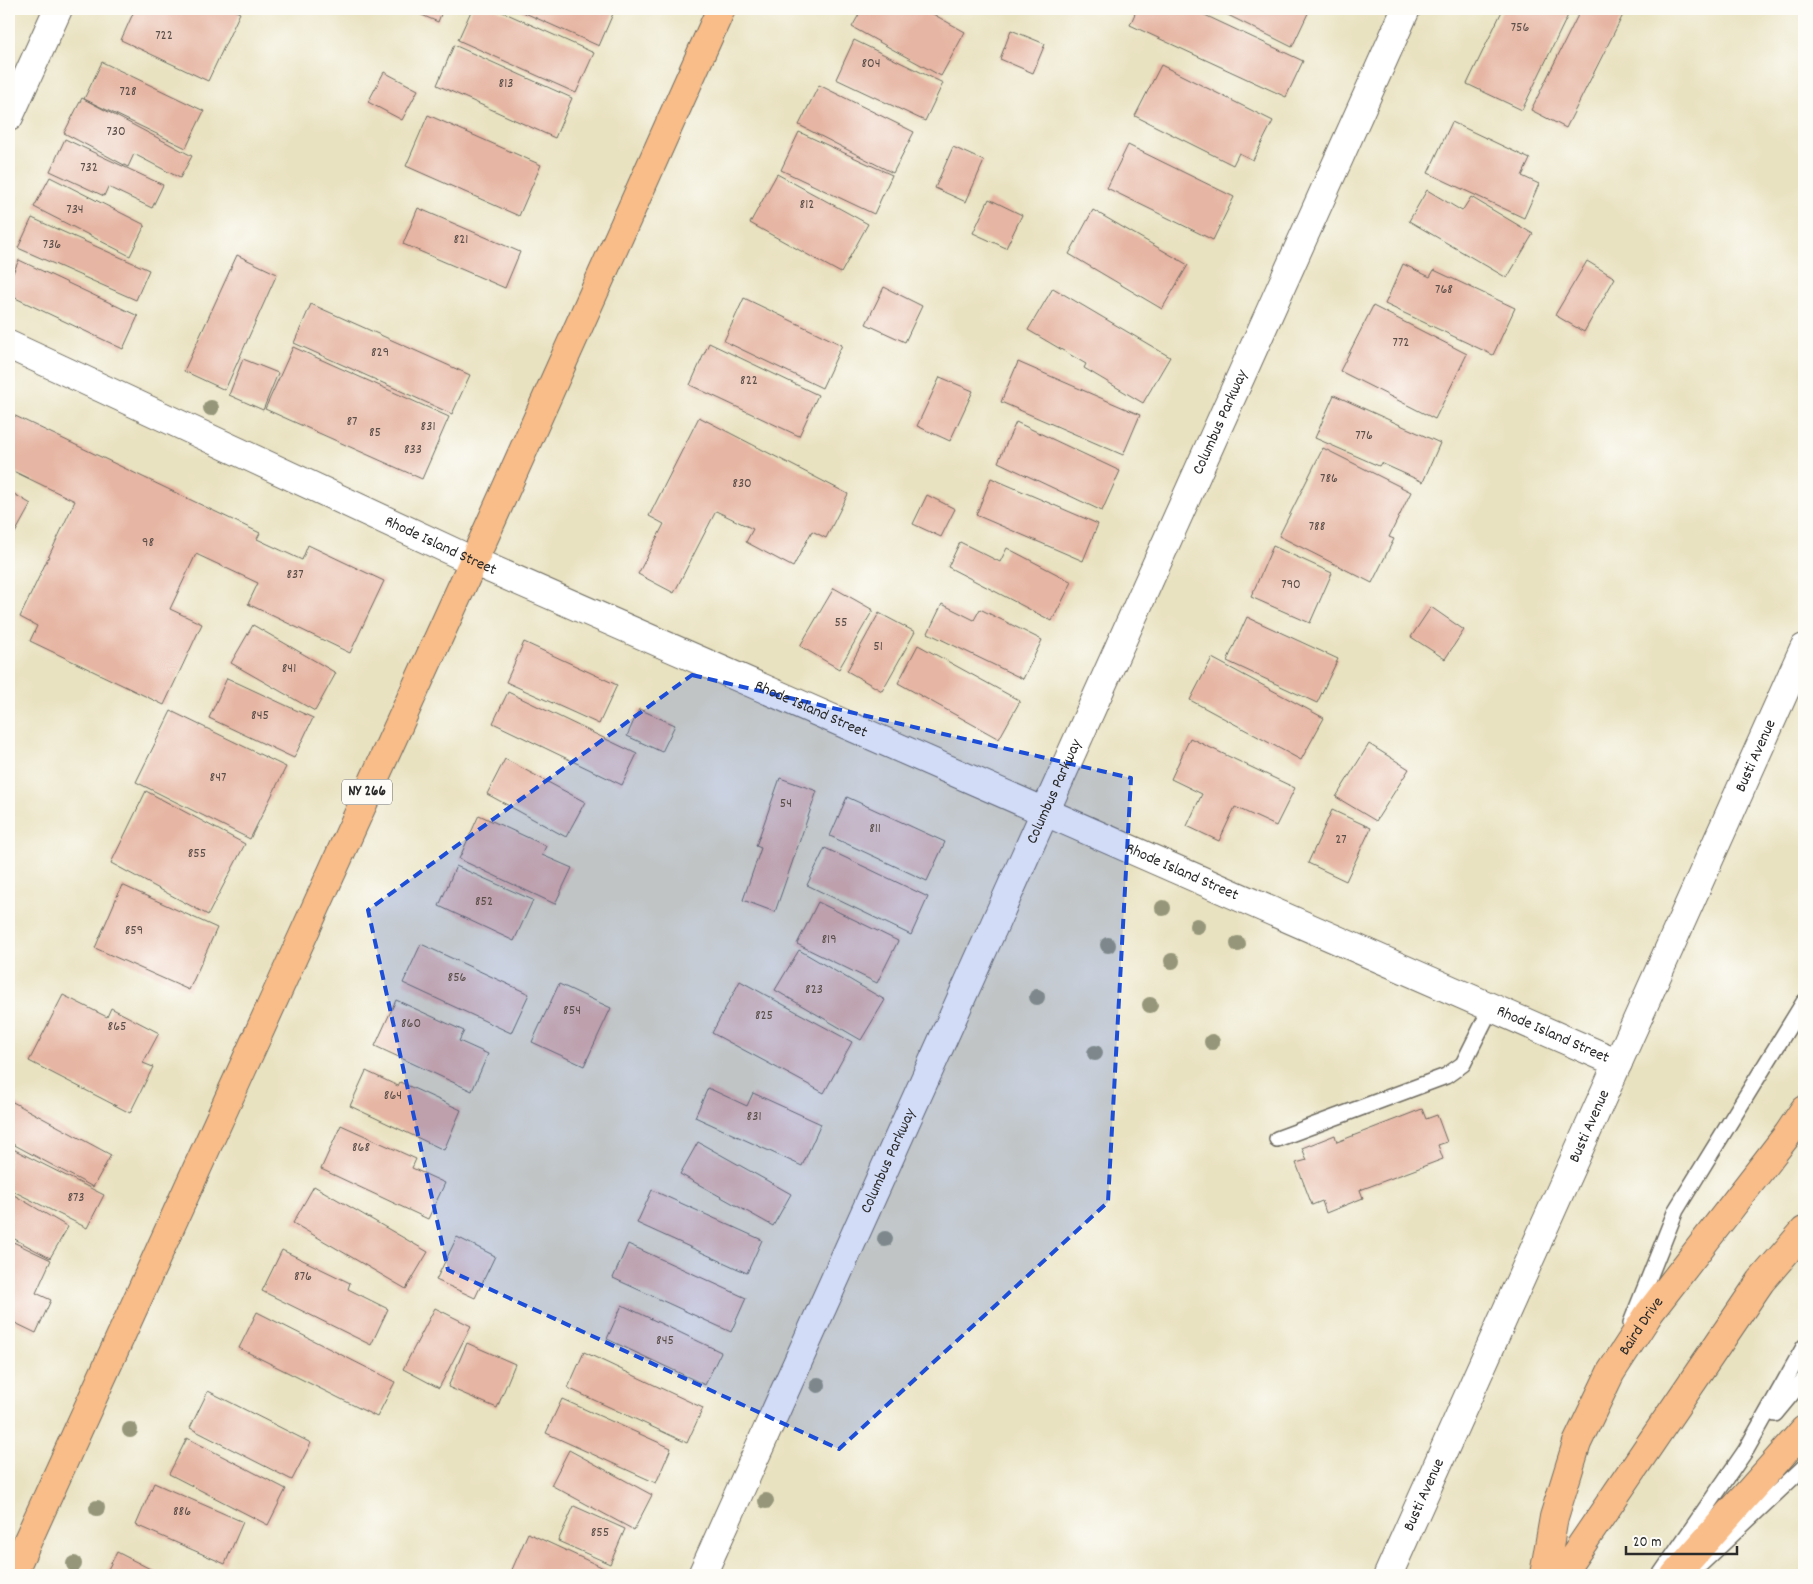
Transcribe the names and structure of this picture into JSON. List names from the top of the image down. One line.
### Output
{"streets":{"main road":["NY 266","Baird Drive"],"street":["Columbus Parkway","Rhode Island Street","Busti Avenue"]},"crossings":[["Columbus Parkway","Rhode Island Street"],["Rhode Island Street","Busti Avenue"],["Rhode Island Street","NY 266"]],"house_numbers":["756","722","804","813","728","730","732","812","734","821","736","768","772","829","822","87","831","85","776","833","786","830","788","98","837","790","55","51","841","845","847","54","811","27","855","852","859","819","856","823","854","825","860","865","864","831","868","873","876","845","886","855"],"scale_bar":"20 m"}
